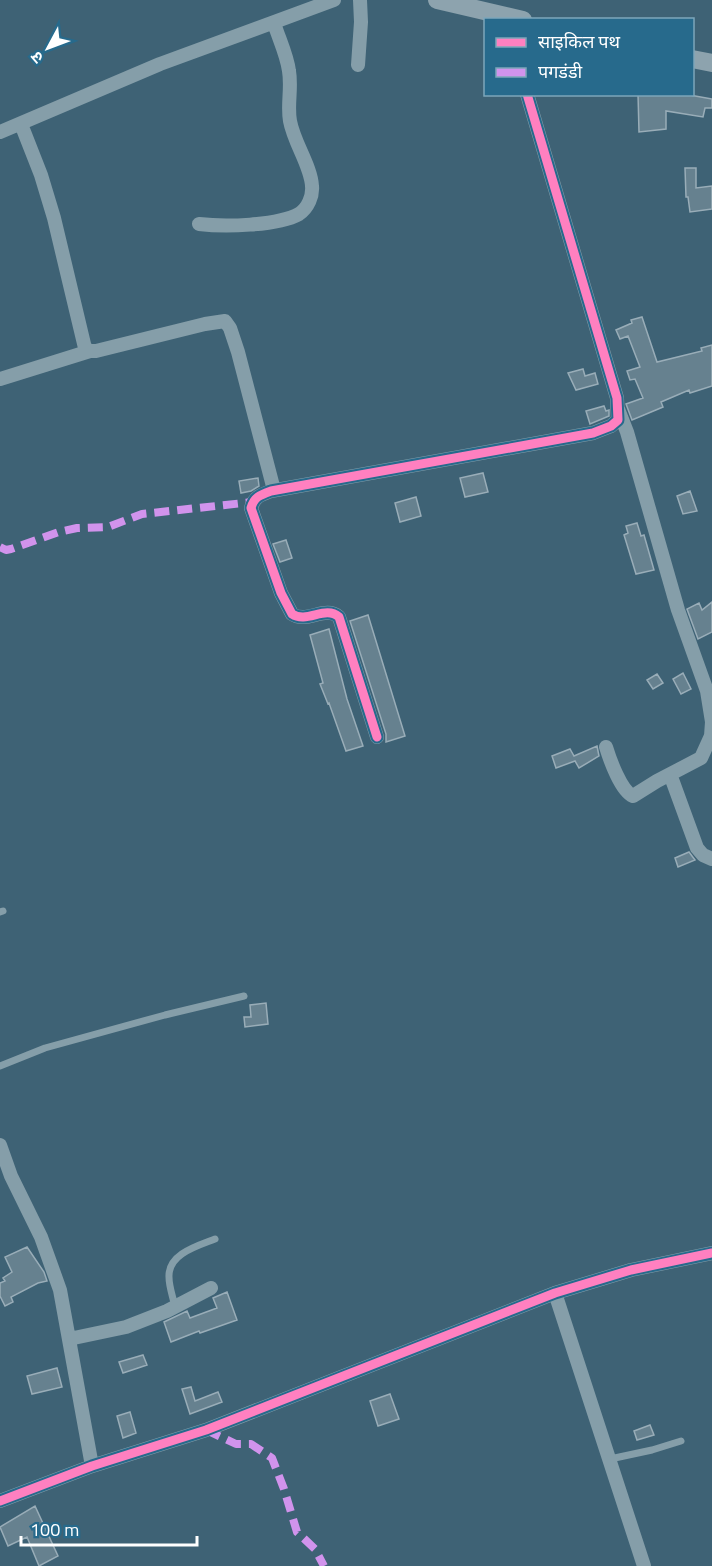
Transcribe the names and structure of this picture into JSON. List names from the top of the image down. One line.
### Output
{"legend":["साइकिल पथ","पगडंडी"],"scale_bar":"100 m","north":"bottom left"}
